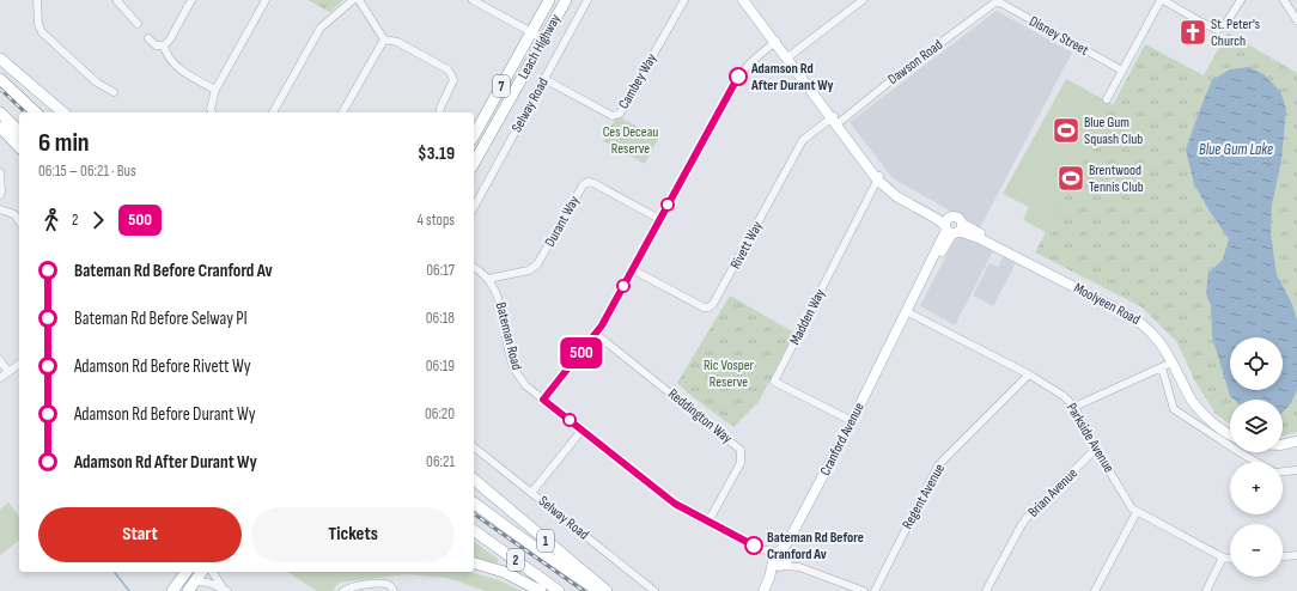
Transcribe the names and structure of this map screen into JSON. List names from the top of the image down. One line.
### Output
{"streets":{"highway":["Leach Highway","7","1","2"],"main road":["Moolyeen Road","Cranford Avenue"],"street":["Disney Street","Dawson Road","Cambey Way","Selway Road","Durant Way","Rivett Way","Madden Way","Bateman Road","Reddington Way","Parkside Avenue","Brian Avenue","Regent Avenue"]},"crossings":[["Disney Street","Dawson Road"],["Dawson Road","Rivett Way"],["Dawson Road","Moolyeen Road"],["Cambey Way","Selway Road"],["Durant Way","Bateman Road"],["Rivett Way","Moolyeen Road"],["Moolyeen Road","Madden Way"],["Moolyeen Road","Cranford Avenue"],["Madden Way","Cranford Avenue"],["Bateman Road","Reddington Way"],["Bateman Road","Cranford Avenue"],["Parkside Avenue","Cranford Avenue"],["Parkside Avenue","Brian Avenue"],["Parkside Avenue","Regent Avenue"]],"water":["Blue Gum Lake"],"parks":["Ces Deceau Reserve","Ric Vosper Reserve"],"places":{"church":["St. Peter's Church"],"other":["Adamson Rd After Durant Wy","Bateman Rd Before Cranford Av"],"sports":["Blue Gum Squash Club","Brentwood Tennis Club"]},"lines":["bus line 500"],"page":{"on_map":"500","heading":["6 min","06:15 – 06:21 · Bus","$3.19"],"legs":["2","500","4 stops"],"list":[{"name":"Bateman Rd Before Cranford Av","value":"06:17"},{"name":"Bateman Rd Before Selway Pl","value":"06:18"},{"name":"Adamson Rd Before Rivett Wy","value":"06:19"},{"name":"Adamson Rd Before Durant Wy","value":"06:20"},{"name":"Adamson Rd After Durant Wy","value":"06:21"}],"map_buttons":["+","−"],"buttons":["Start","Tickets"]}}
